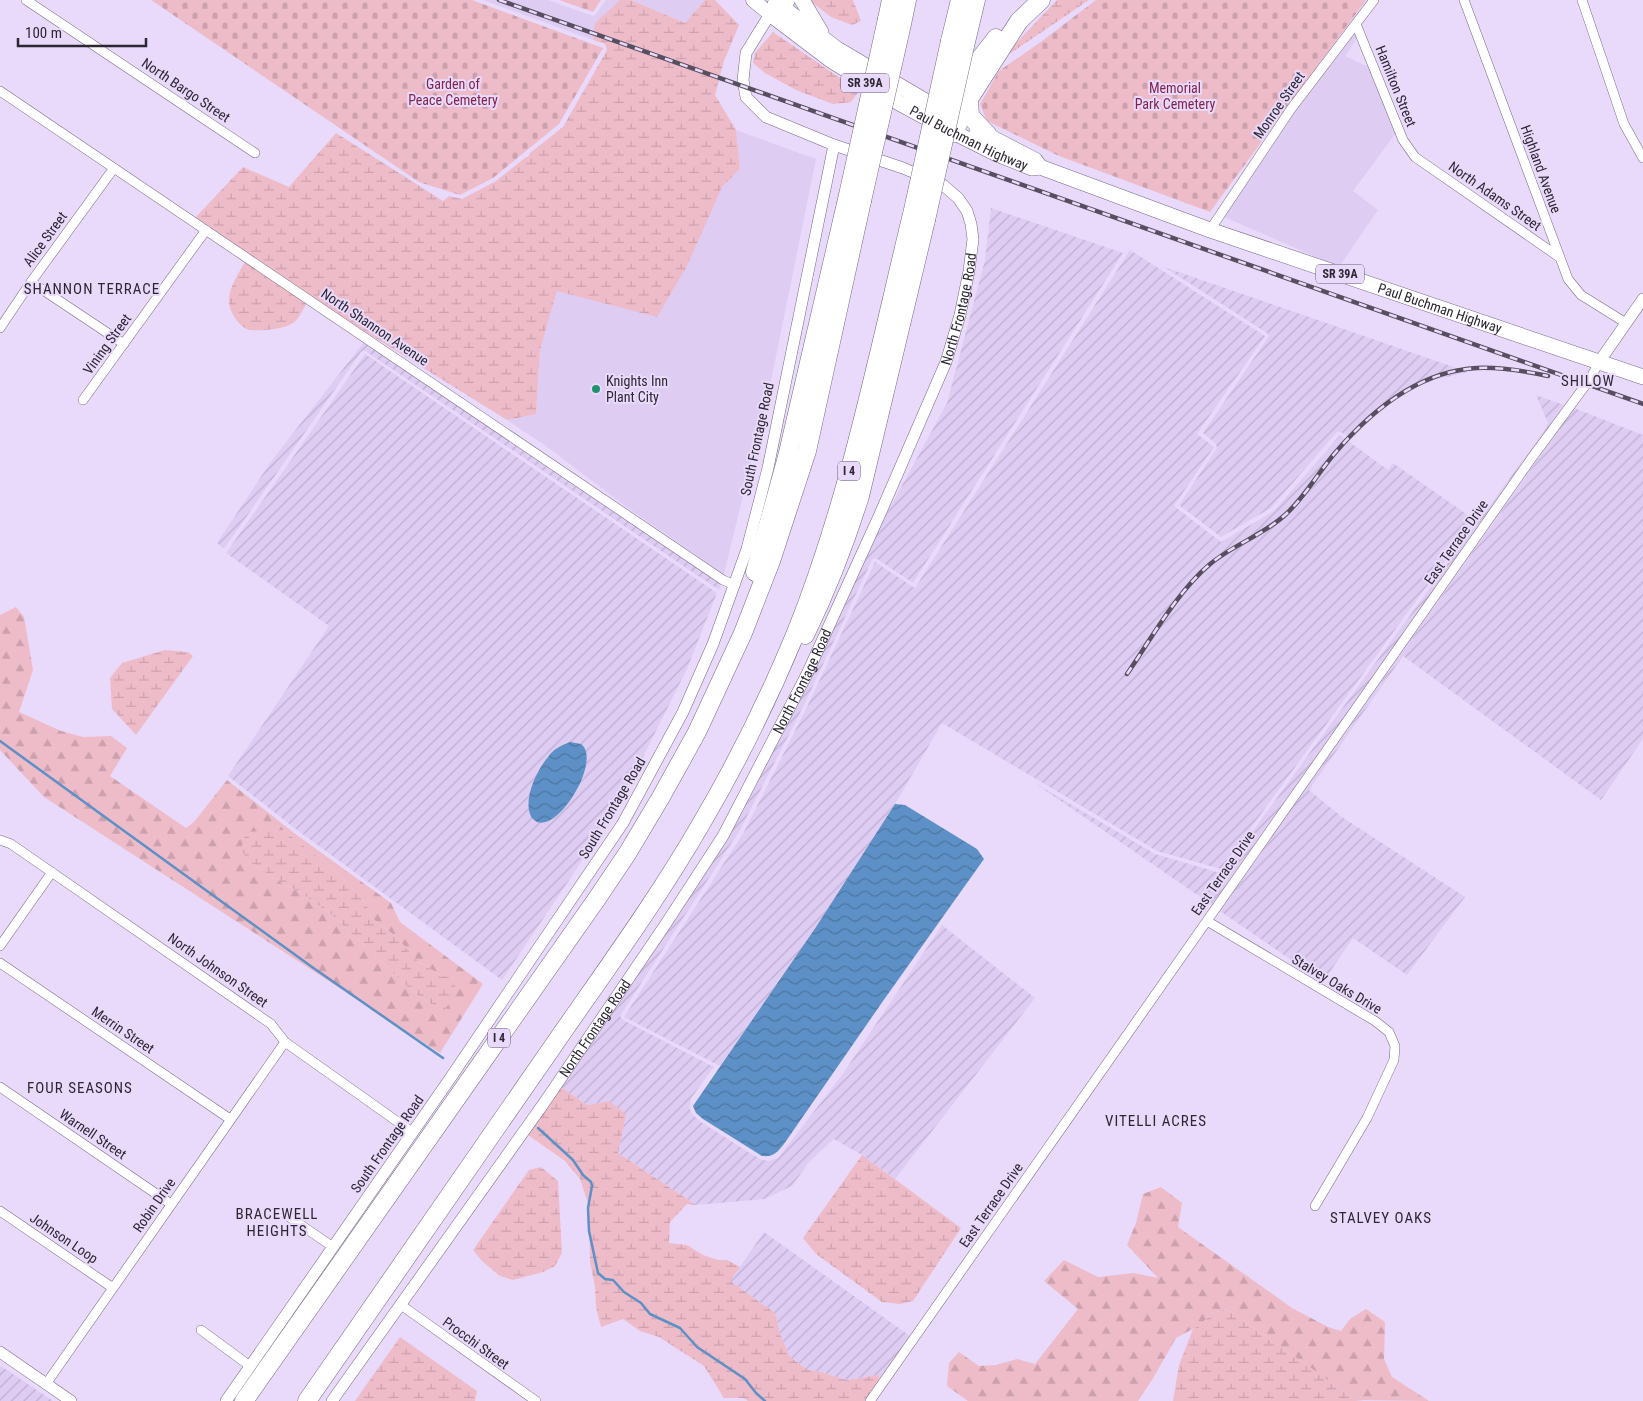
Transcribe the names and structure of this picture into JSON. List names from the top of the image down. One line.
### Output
{"streets":{"highway":["I 4"],"main road":["SR 39A","Paul Buchman Highway"],"street":["Hamilton Street","North Bargo Street","Monroe Street","Highland Avenue","North Adams Street","Alice Street","North Frontage Road","North Shannon Avenue","Vining Street","South Frontage Road","East Terrace Drive","North Johnson Street","Stalvey Oaks Drive","Merrin Street","Warnell Street","Robin Drive","Johnson Loop","Procchi Street"]},"crossings":[["SR 39A","Paul Buchman Highway"],["SR 39A","North Frontage Road"],["Hamilton Street","Monroe Street"],["Hamilton Street","North Adams Street"],["Monroe Street","Paul Buchman Highway"],["Paul Buchman Highway","North Frontage Road"],["Paul Buchman Highway","East Terrace Drive"],["Highland Avenue","North Adams Street"],["Alice Street","North Shannon Avenue"],["North Frontage Road","South Frontage Road"],["North Frontage Road","Procchi Street"],["North Shannon Avenue","Vining Street"],["North Shannon Avenue","South Frontage Road"],["South Frontage Road","North Johnson Street"],["East Terrace Drive","Stalvey Oaks Drive"],["North Johnson Street","Robin Drive"],["Merrin Street","Robin Drive"],["Warnell Street","Robin Drive"],["Robin Drive","Johnson Loop"]],"districts":["SHANNON TERRACE","SHILOW","FOUR SEASONS","VITELLI ACRES","BRACEWELL HEIGHTS","STALVEY OAKS"],"parks":["Garden of Peace Cemetery","Memorial Park Cemetery"],"places":["Knights Inn Plant City"],"scale_bar":"100 m"}
